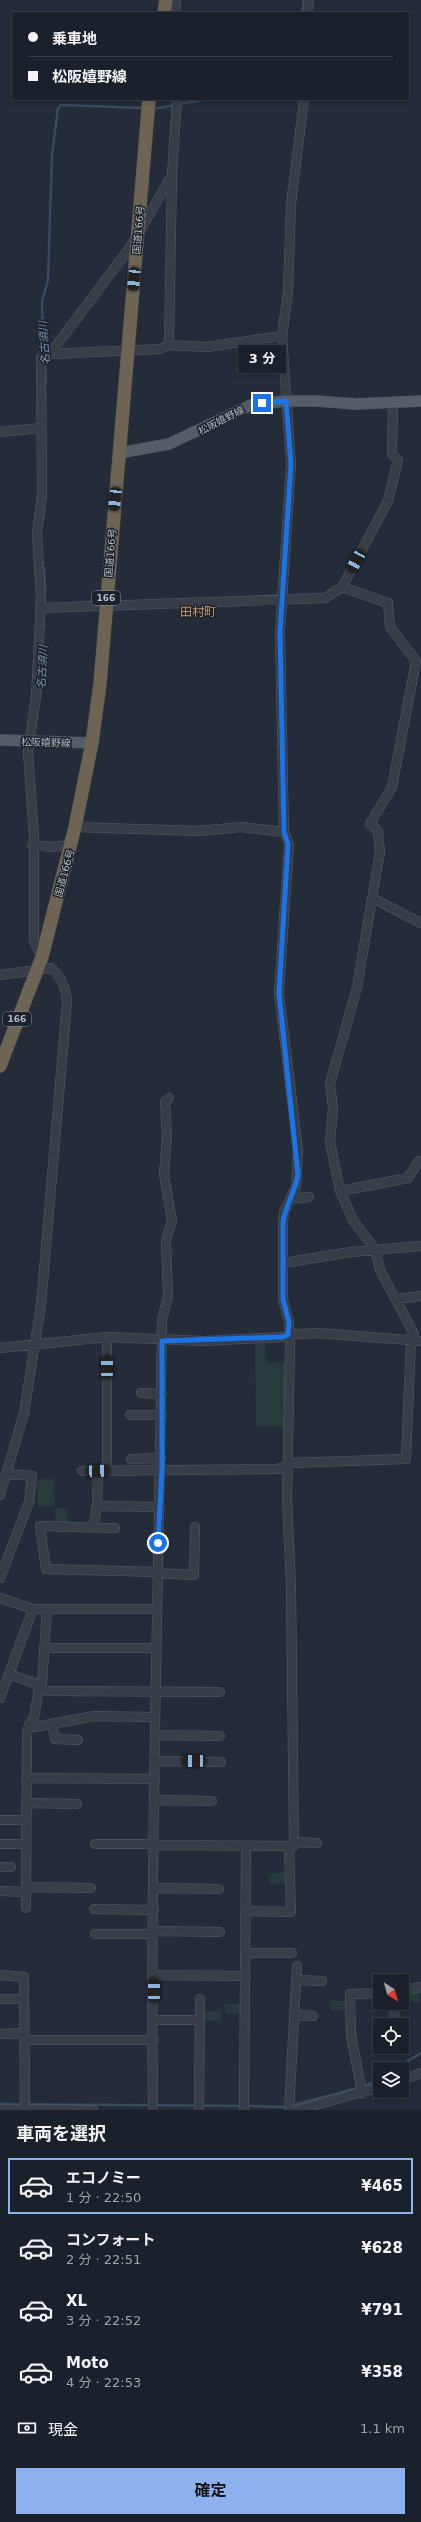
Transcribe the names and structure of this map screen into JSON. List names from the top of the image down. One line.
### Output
{"streets":{"highway":["国道166号","166"],"main road":["松阪嬉野線"]},"crossings":[["国道166号","松阪嬉野線"]],"districts":["田村町"],"water":["名古須川"],"north":"bottom right","page":{"banner":["乗車地","松阪嬉野線"],"bubble":"3 分","heading":"車両を選択","list":[{"name":"エコノミー","note":"1 分 · 22:50","value":"¥465"},{"name":"コンフォート","note":"2 分 · 22:51","value":"¥628"},{"name":"XL","note":"3 分 · 22:52","value":"¥791"},{"name":"Moto","note":"4 分 · 22:53","value":"¥358"}],"pay":["現金","1.1 km"],"buttons":"確定"}}
